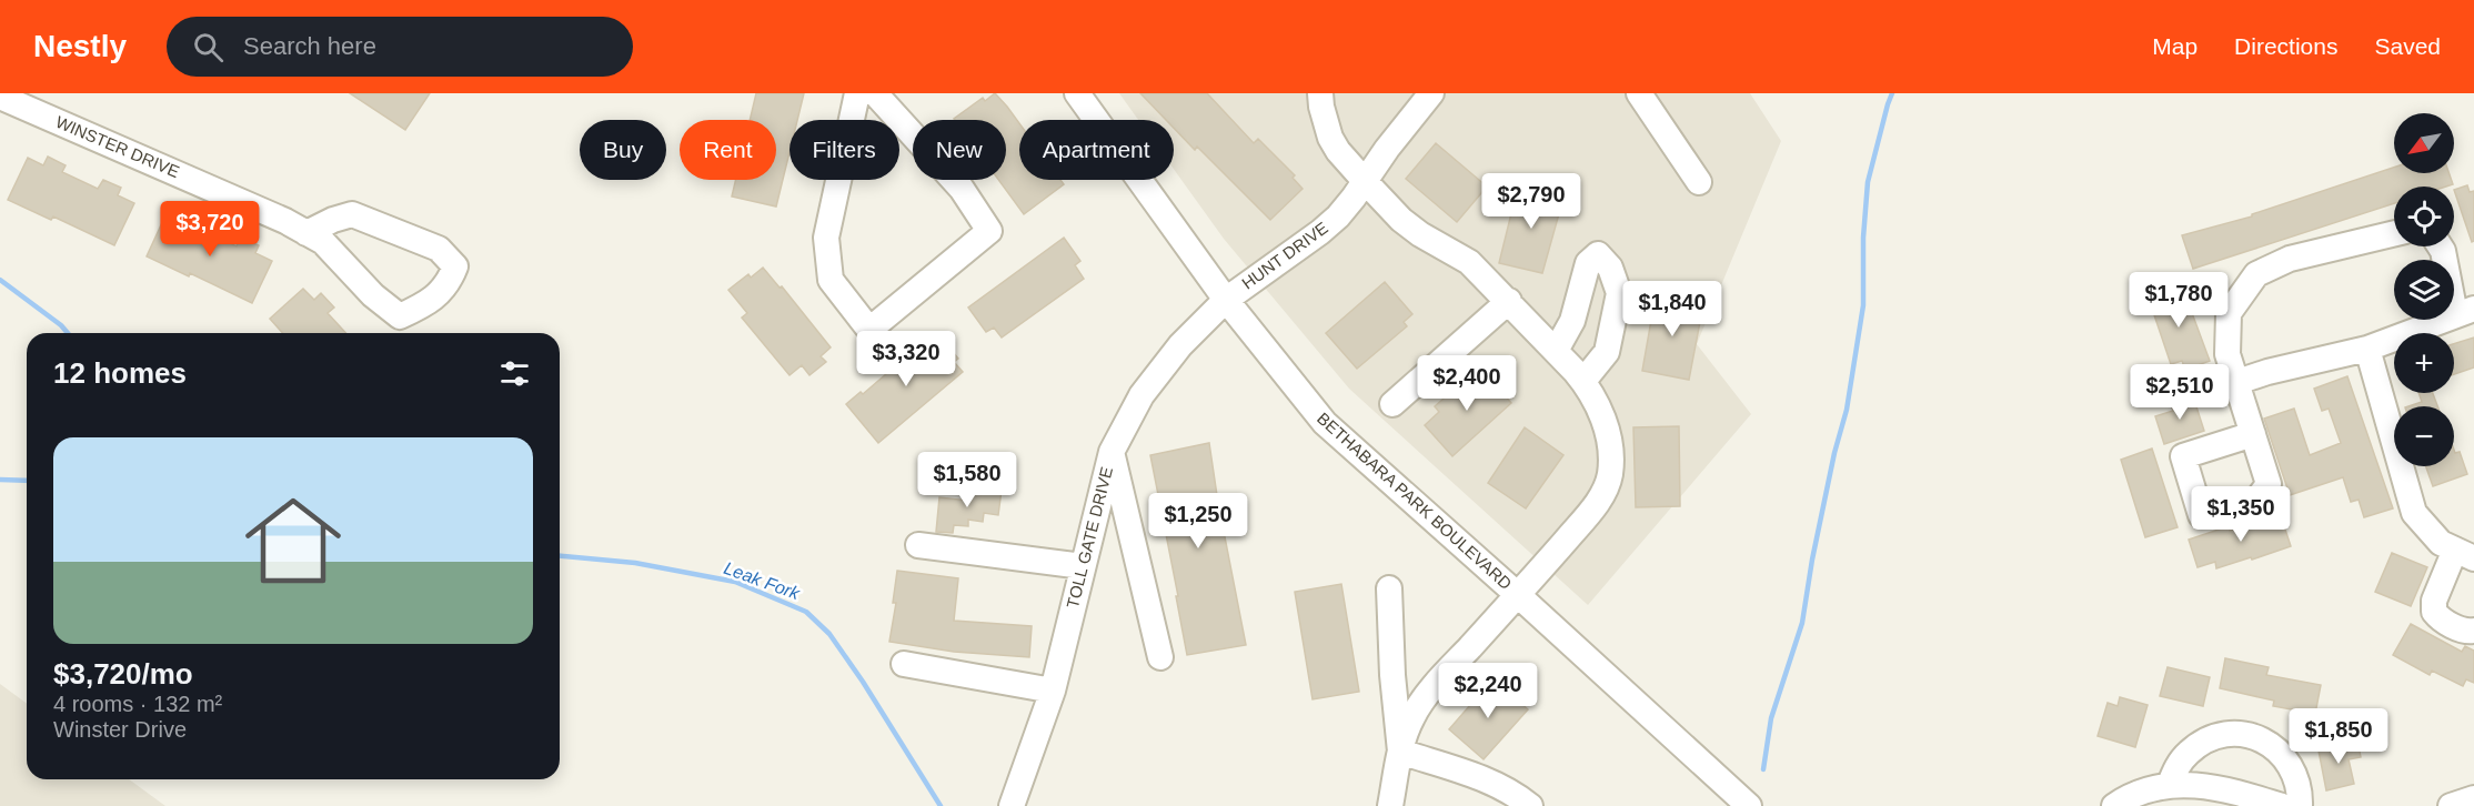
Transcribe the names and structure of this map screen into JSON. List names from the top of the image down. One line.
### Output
{"streets":{"street":["WINSTER DRIVE","HUNT DRIVE","BETHABARA PARK BOULEVARD","TOLL GATE DRIVE"]},"crossings":[["HUNT DRIVE","BETHABARA PARK BOULEVARD"],["HUNT DRIVE","TOLL GATE DRIVE"],["BETHABARA PARK BOULEVARD","TOLL GATE DRIVE"]],"water":["Leak Fork"],"north":"bottom left","page":{"header":"Nestly","search":"Search here","nav":["Map","Directions","Saved"],"map_buttons":["+","−"],"chip":["Buy","Rent","Filters","New","Apartment"],"price":["$2,790","$3,720","$1,780","$1,840","$3,320","$2,400","$2,510","$1,580","$1,350","$1,250","$2,240","$1,850"],"heading":"12 homes","list":[{"name":"$3,720/mo","note":"4 rooms · 132 m² · Winster Drive"}]}}
